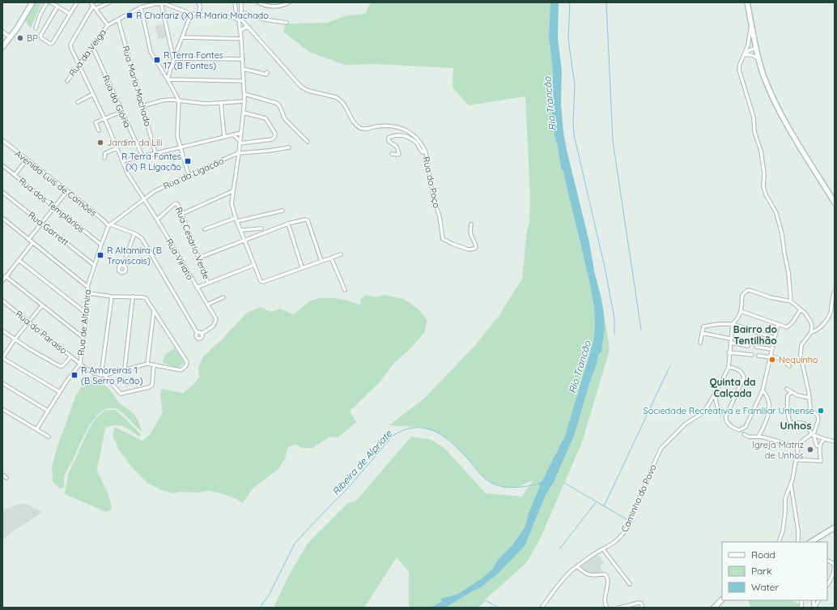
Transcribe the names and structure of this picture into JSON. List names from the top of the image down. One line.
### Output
{"streets":{"street":["Rua da Veiga","Rua Maria Machado","Rua da Glória","Rua da Ligação","Rua do Poço","Avenida Luís de Camões","Rua dos Templários","Rua Garrett","Rua Cesário Verde","Rua Viriato","Rua de Altamira","Rua do Paraíso","Caminho do Povo"]},"crossings":[["Rua da Veiga","Rua da Glória"],["Rua da Veiga","Rua Viriato"],["Rua da Ligação","Avenida Luís de Camões"],["Rua da Ligação","Rua Viriato"],["Rua da Ligação","Rua de Altamira"],["Avenida Luís de Camões","Rua de Altamira"],["Rua dos Templários","Rua de Altamira"],["Rua Garrett","Rua de Altamira"],["Rua Cesário Verde","Rua Viriato"],["Rua de Altamira","Rua do Paraíso"]],"districts":["Bairro do Tentilhão","Quinta da Calçada","Unhos"],"water":["Rio Trancão","Ribeira de Alpriate"],"places":{"transit":["R Chafariz (X) R Maria Machado","R Terra Fontes 17 (B Fontes)","R Terra Fontes (X) R Ligação","R Altamira (B Troviscais)","R Amoreiras 1 (B Serro Picão)"],"other":["BP","Jardim da Lili","Nequinho","Sociedade Recreativa e Familiar Unhense","Igreja Matriz de Unhos"]},"legend":["Road","Park","Water"]}
